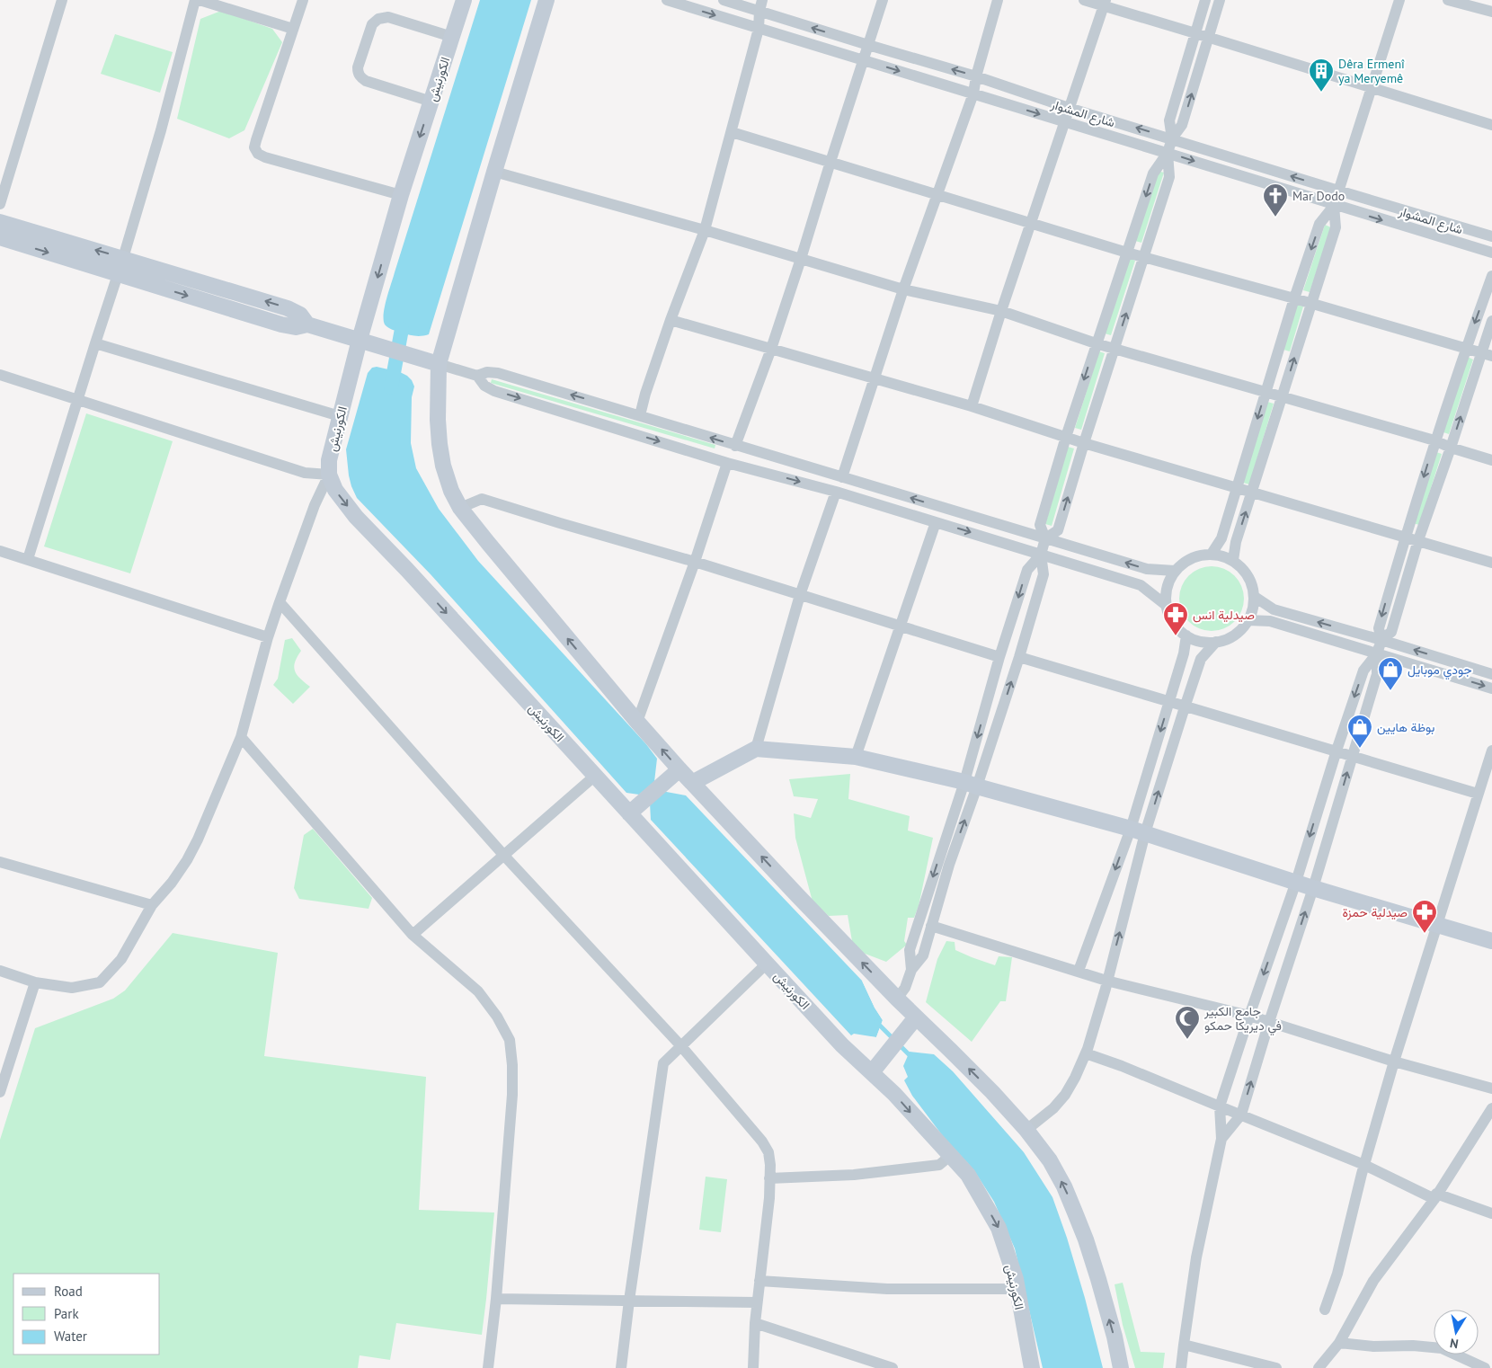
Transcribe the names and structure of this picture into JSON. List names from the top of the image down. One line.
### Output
{"streets":{"main road":["الكورنيش"],"street":["شارع المشوار"]},"places":{"building":["Dêra Ermenî ya Meryemê"],"church":["Mar Dodo"],"pharmacy":["صيدلية انس","صيدلية حمزة"],"shop":["جودي موبايل","بوظة هايين"],"mosque":["جامع الكبير في ديريكا حمكو"]},"legend":["Road","Park","Water"],"north":"bottom"}
